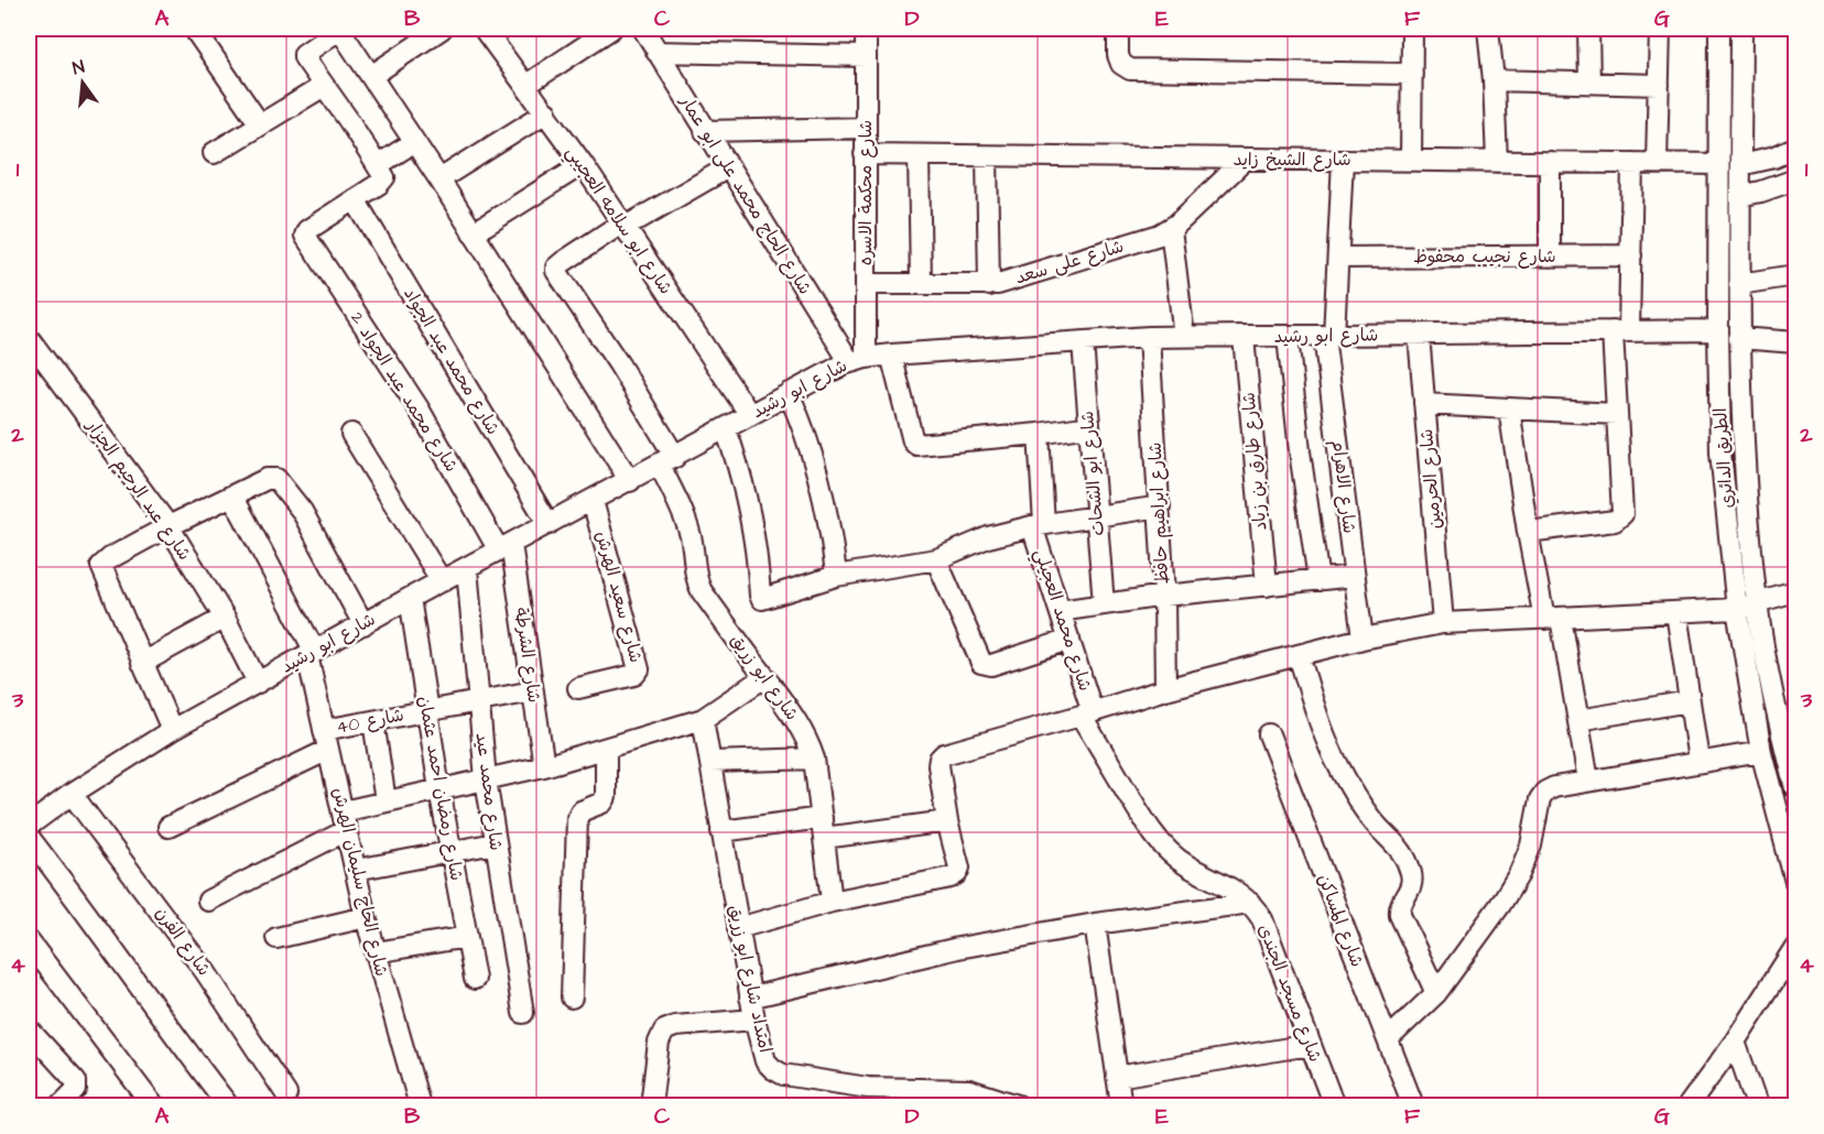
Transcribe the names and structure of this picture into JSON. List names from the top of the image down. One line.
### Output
{"streets":{"street":["شارع الشيخ زايد","شارع محكمة الاسره","شارع الحاج محمد على ابو عمار","شارع ابو سلامه العجيبي","شارع نجيب محفوظ","شارع على سعد","شارع ابو رشيد","شارع محمد عبد الجواد","شارع محمد عبد الجواد 2","الطريق الدائري","شارع طارق بن زياد","شارع ابو الشحات","شارع الحرمين","شارع الاهرام","شارع عبد الرحيم الجزار","شارع ابراهيم حافظ","شارع سعيد الهرش","شارع محمد العجيلي","شارع الشرطة","شارع ابو زريق","شارع 40","شارع رمضان احمد عثمان","شارع محمد عيد","شارع الحاج سليمان الهرش","شارع المساكن","شارع الفرن","امتداد شارع ابو زريق","شارع مسجد الجندى"]},"crossings":[["شارع الشيخ زايد","شارع محكمة الاسره"],["شارع الشيخ زايد","شارع على سعد"],["شارع الشيخ زايد","الطريق الدائري"],["شارع الشيخ زايد","شارع الاهرام"],["شارع محكمة الاسره","شارع الحاج محمد على ابو عمار"],["شارع محكمة الاسره","شارع على سعد"],["شارع محكمة الاسره","شارع ابو رشيد"],["شارع الحاج محمد على ابو عمار","شارع ابو رشيد"],["شارع ابو سلامه العجيبي","شارع ابو رشيد"],["شارع ابو سلامه العجيبي","شارع ابو زريق"],["شارع نجيب محفوظ","شارع الاهرام"],["شارع ابو رشيد","شارع محمد عبد الجواد"],["شارع ابو رشيد","شارع محمد عبد الجواد 2"],["شارع ابو رشيد","الطريق الدائري"],["شارع ابو رشيد","شارع طارق بن زياد"],["شارع ابو رشيد","شارع ابو الشحات"],["شارع ابو رشيد","شارع الحرمين"],["شارع ابو رشيد","شارع الاهرام"],["شارع ابو رشيد","شارع عبد الرحيم الجزار"],["شارع ابو رشيد","شارع ابراهيم حافظ"],["شارع ابو رشيد","شارع سعيد الهرش"],["شارع ابو رشيد","شارع الشرطة"],["شارع ابو رشيد","شارع ابو زريق"],["شارع ابو رشيد","شارع رمضان احمد عثمان"],["شارع ابو رشيد","شارع محمد عيد"],["شارع ابو رشيد","شارع الحاج سليمان الهرش"],["شارع ابو رشيد","شارع الفرن"],["شارع محمد عبد الجواد","شارع محمد عبد الجواد 2"],["شارع محمد عبد الجواد 2","شارع الشرطة"],["شارع محمد العجيلي","شارع مسجد الجندى"],["شارع الشرطة","شارع 40"],["شارع 40","شارع رمضان احمد عثمان"],["شارع 40","شارع محمد عيد"],["شارع 40","شارع الحاج سليمان الهرش"]],"north":"top","grid":{"columns":["A","B","C","D","E","F","G"],"rows":["1","2","3","4"]}}
